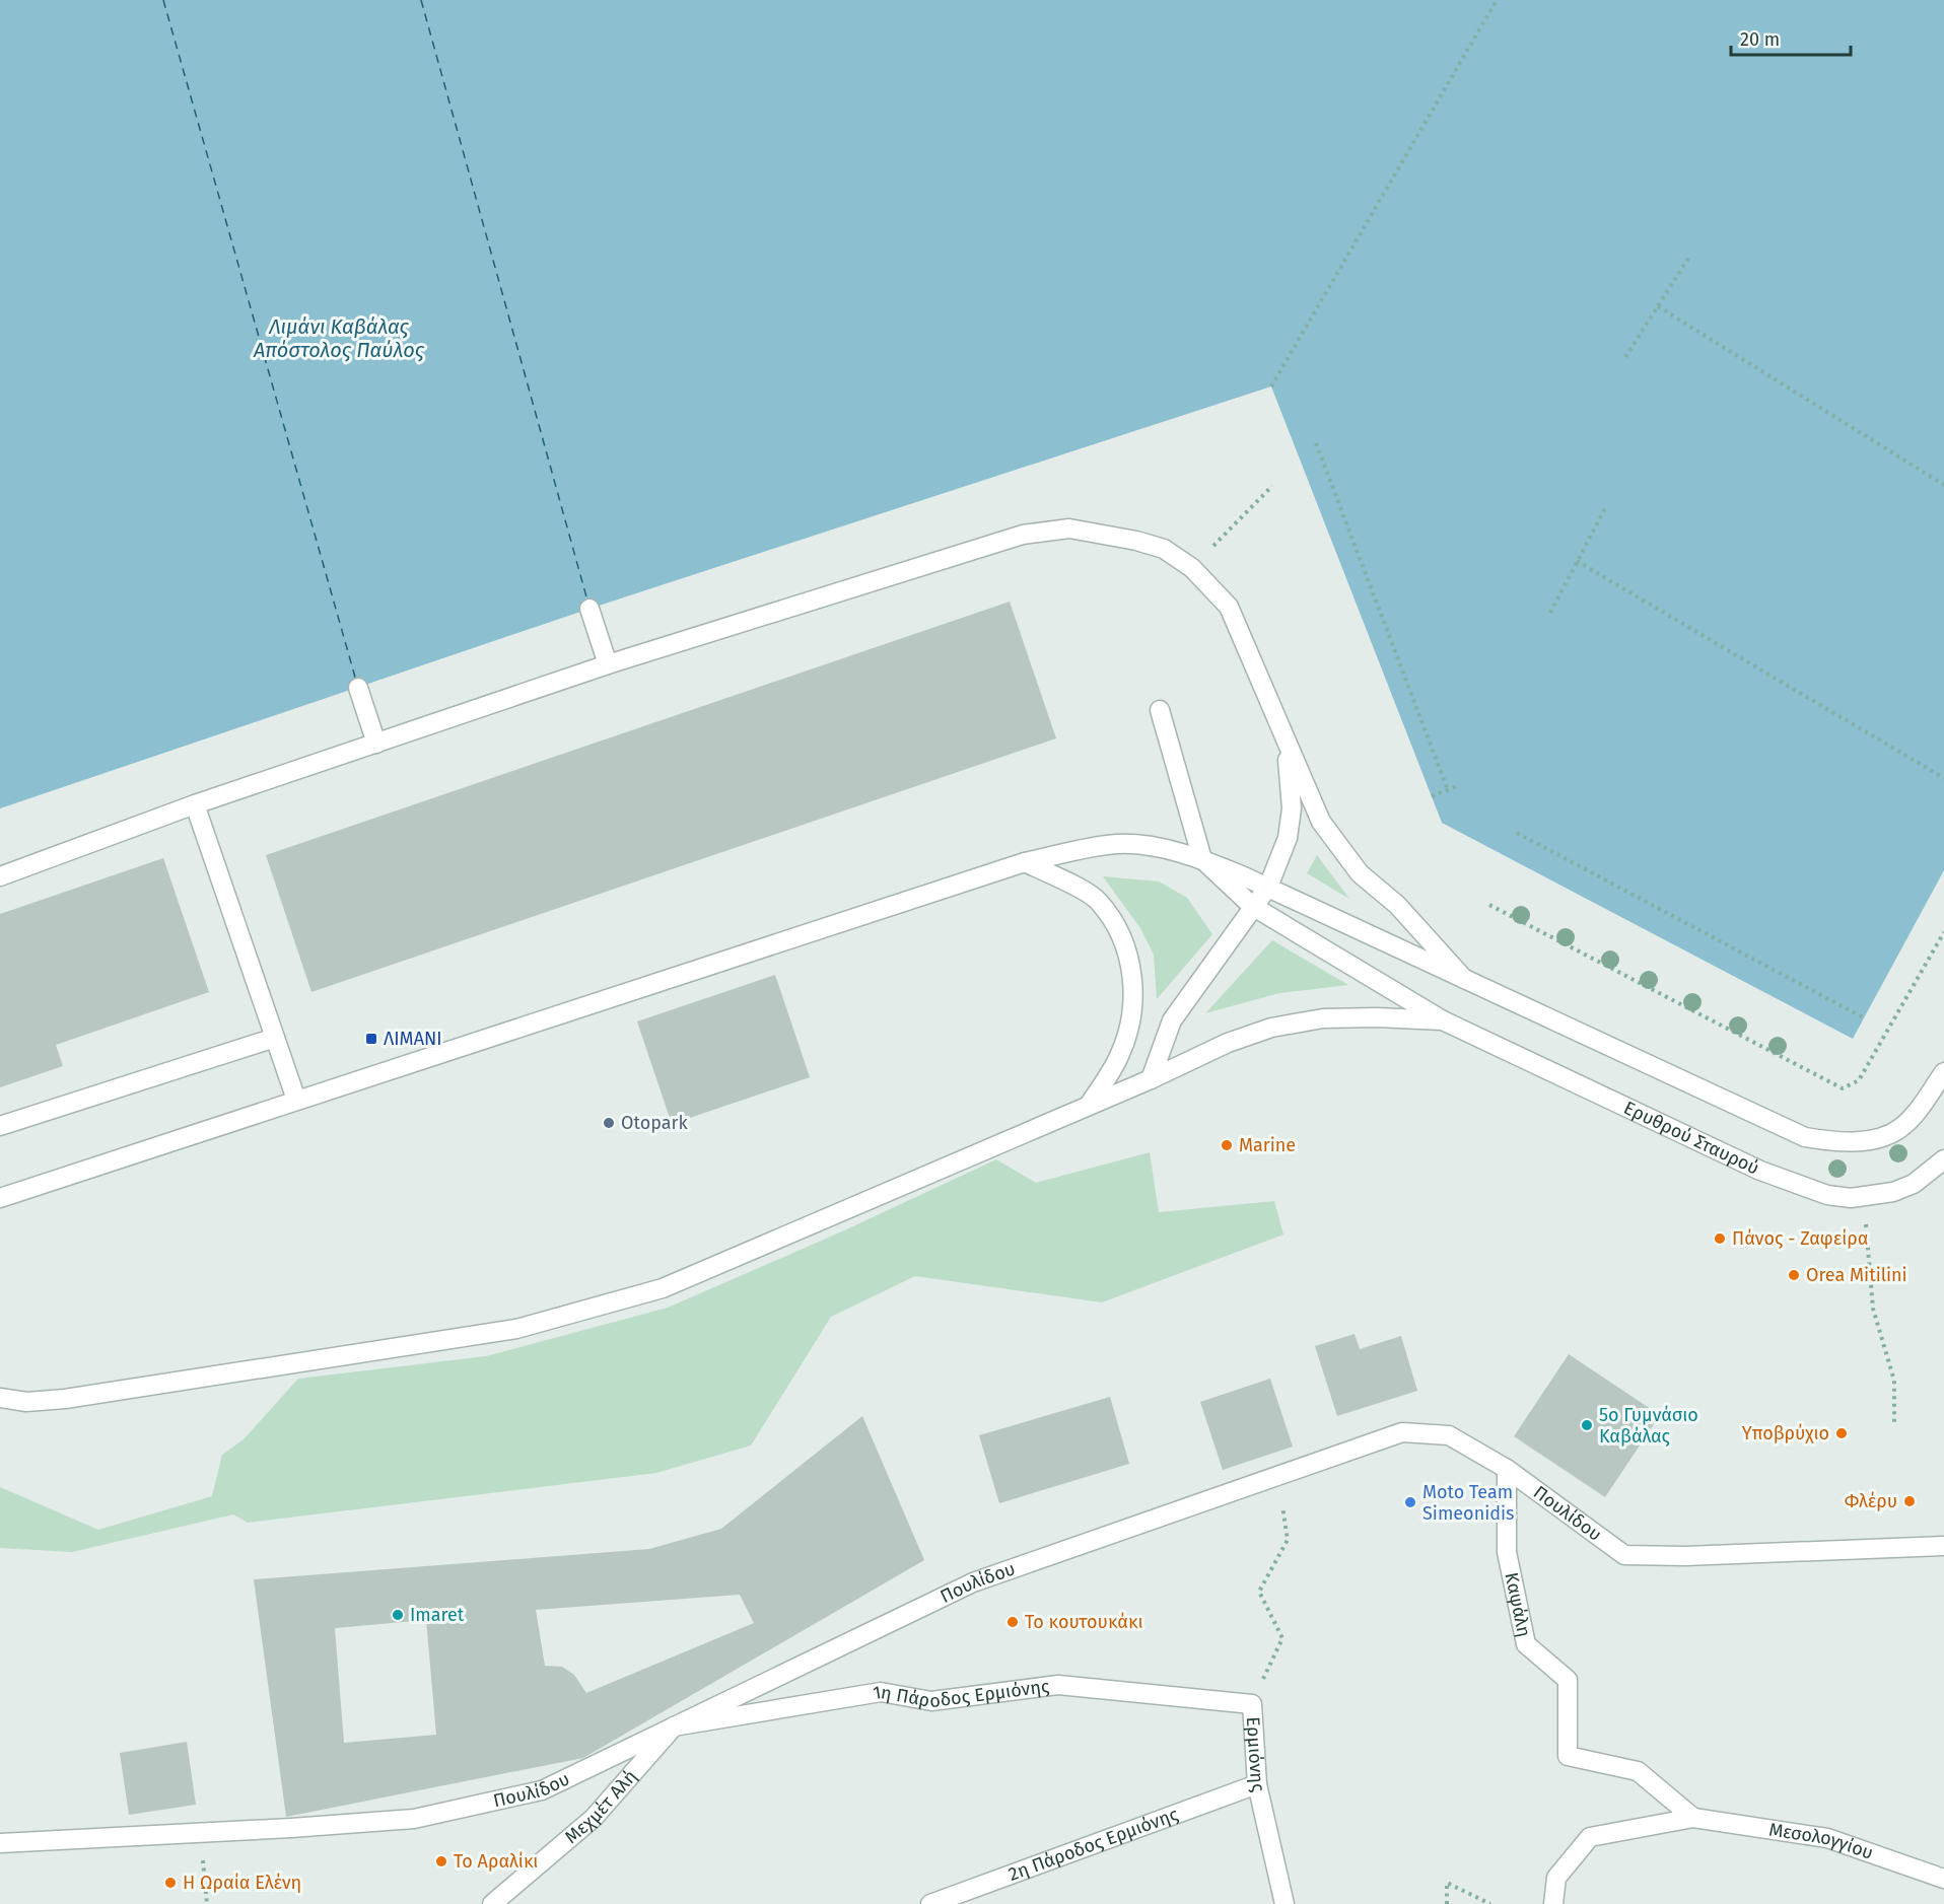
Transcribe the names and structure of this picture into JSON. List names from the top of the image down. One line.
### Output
{"streets":{"street":["Ερυθρού Σταυρού","Πουλίδου","Καψάλη","1η Πάροδος Ερμιόνης","Ερμιόνης","Μεχμέτ Αλή","Μεσολογγίου","2η Πάροδος Ερμιόνης"]},"crossings":[["Πουλίδου","Καψάλη"],["Πουλίδου","1η Πάροδος Ερμιόνης"],["Πουλίδου","Ερμιόνης"],["Πουλίδου","Μεχμέτ Αλή"],["Καψάλη","Μεσολογγίου"],["1η Πάροδος Ερμιόνης","Ερμιόνης"],["1η Πάροδος Ερμιόνης","Μεχμέτ Αλή"],["Ερμιόνης","2η Πάροδος Ερμιόνης"]],"water":["Λιμάνι Καβάλας Απόστολος Παύλος"],"places":{"transit":["ΛΙΜΑΝΙ"],"other":["Otopark","Marine","Πάνος - Ζαφείρα","Orea Mitilini","5ο Γυμνάσιο Καβάλας","Υποβρύχιο","Φλέρυ","Moto Team Simeonidis","Imaret","Το κουτουκάκι","Το Αραλίκι","Η Ωραία Ελένη"]},"scale_bar":"20 m"}
